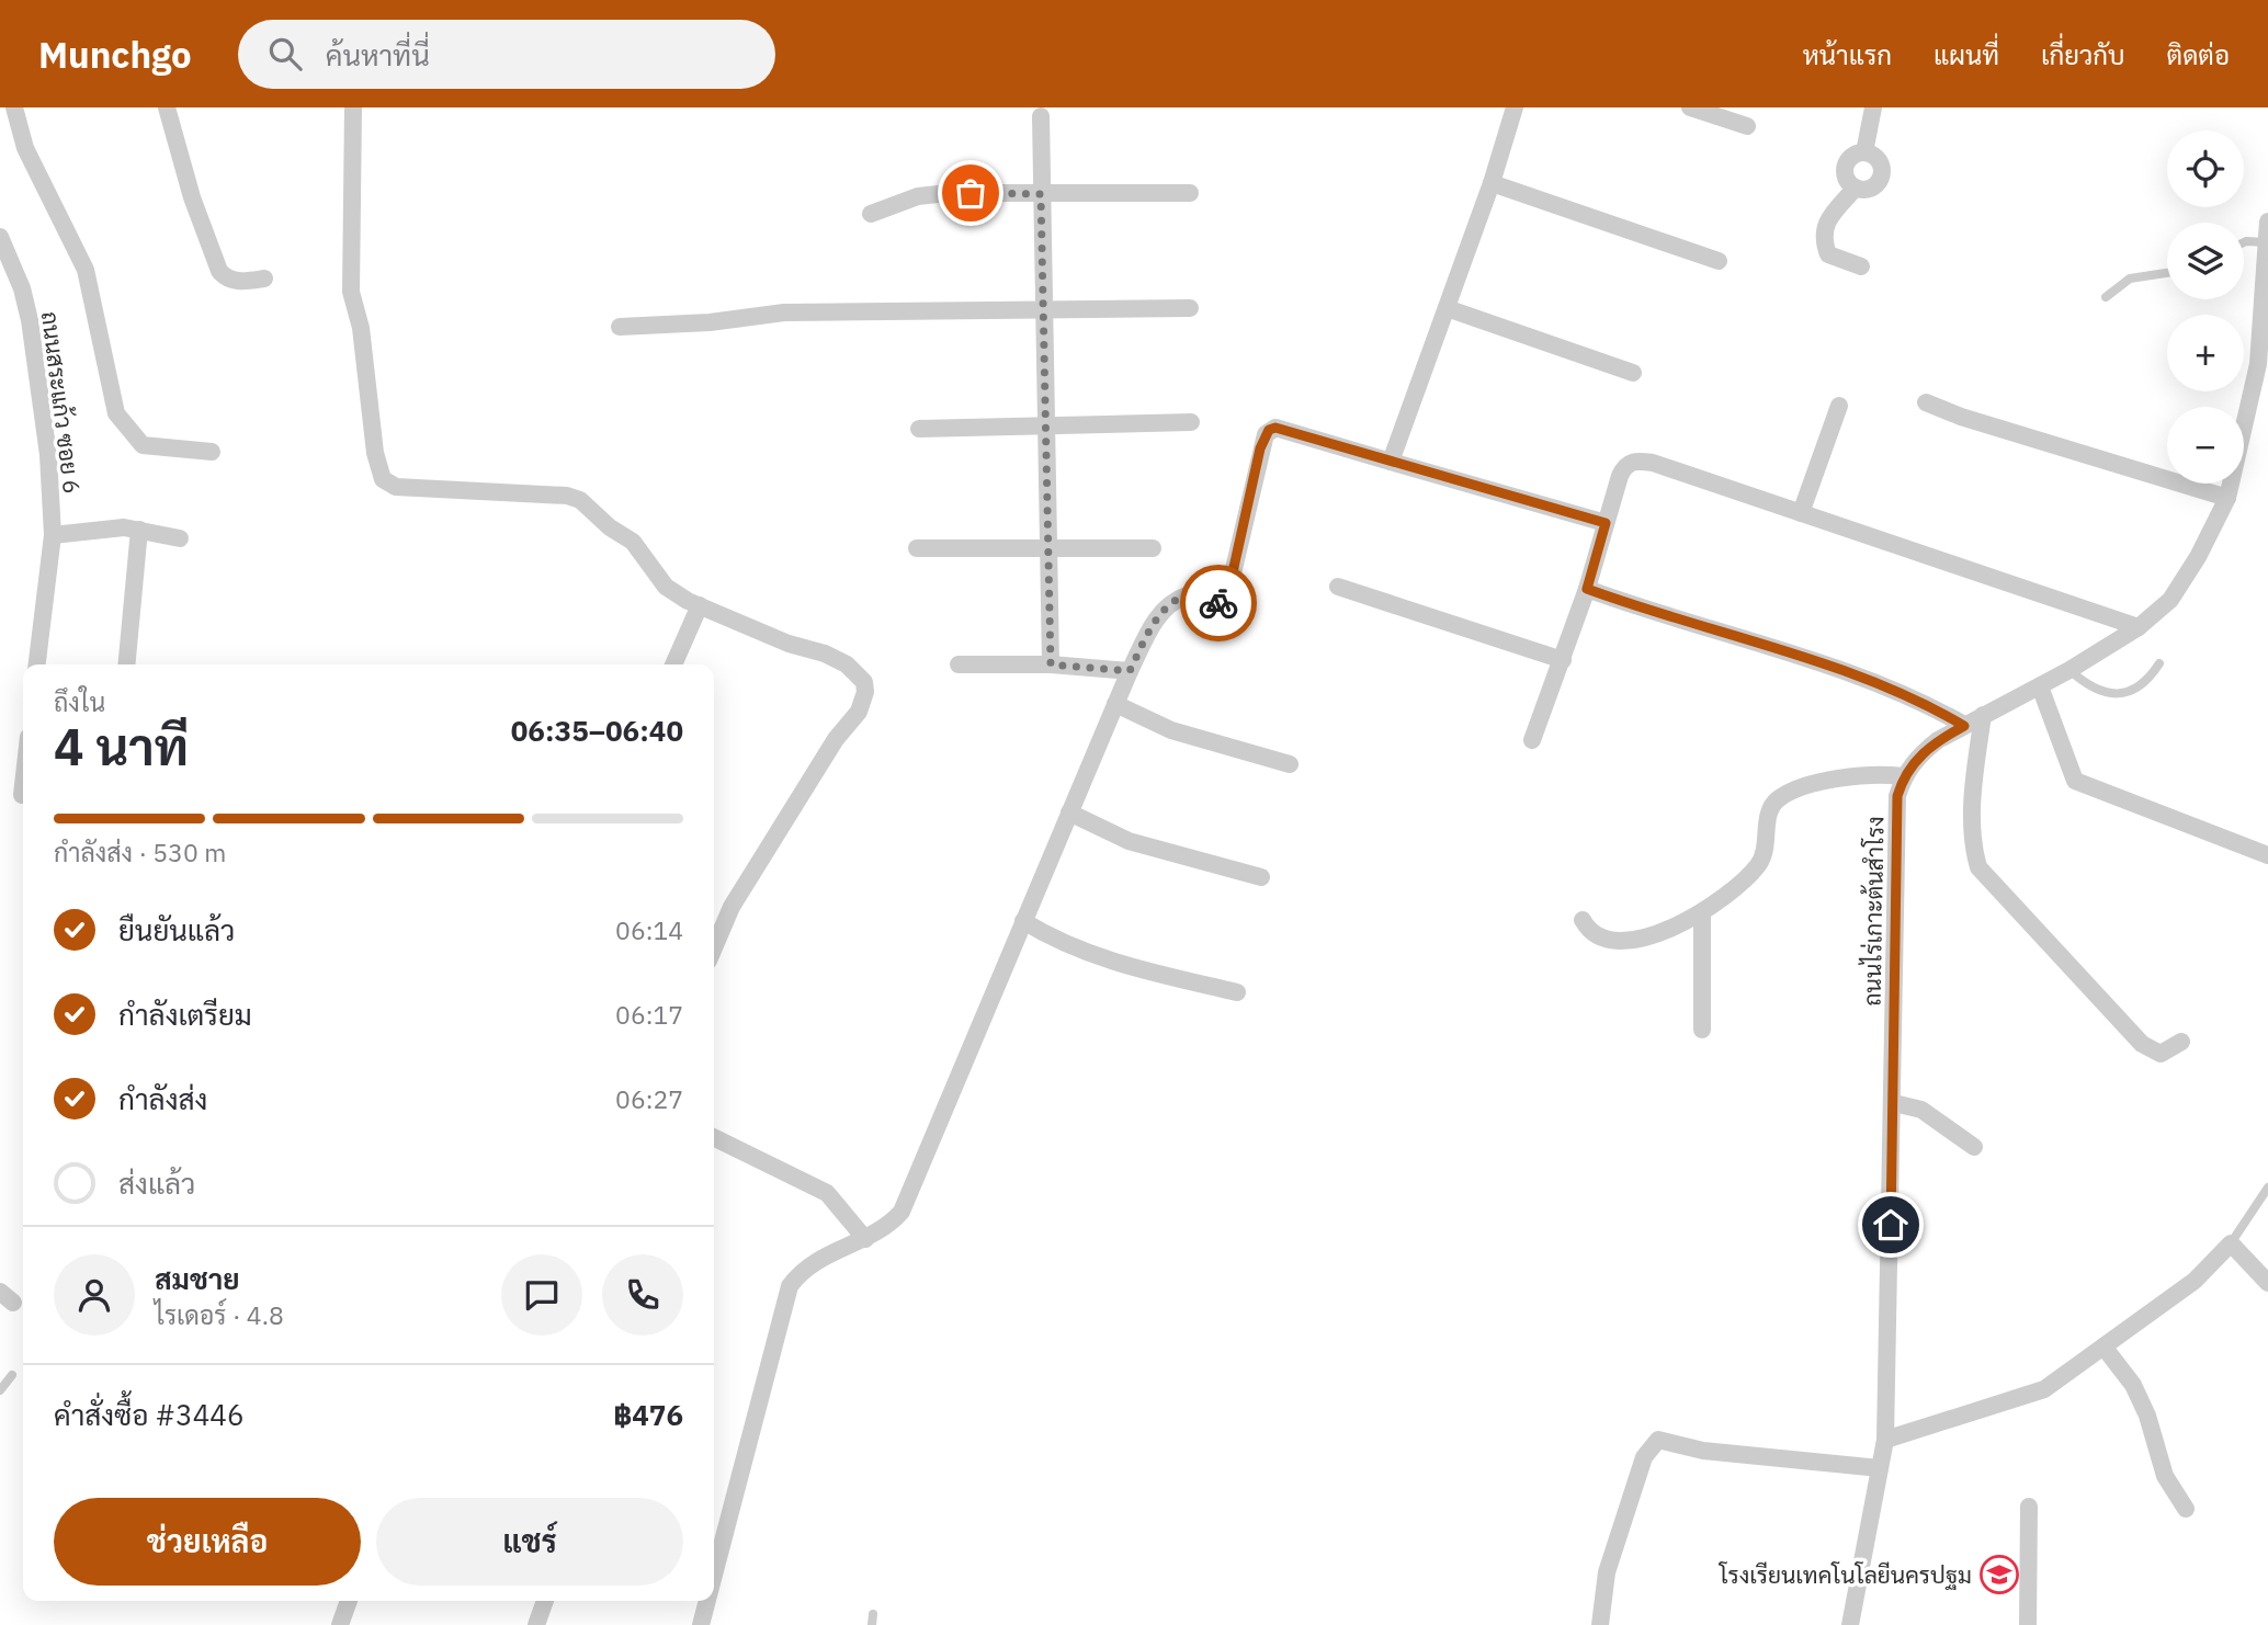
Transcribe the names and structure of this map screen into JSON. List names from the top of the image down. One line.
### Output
{"streets":{"street":["ถนนสระแก้ว ซอย 6","ถนนไร่เกาะต้นสำโรง"]},"places":{"school or university":["โรงเรียนเทคโนโลยีนครปฐม"]},"page":{"header":"Munchgo","search":"ค้นหาที่นี่","nav":["หน้าแรก","แผนที่","เกี่ยวกับ","ติดต่อ"],"map_buttons":["+","−"],"heading":["4 นาที","ถึงใน","06:35–06:40"],"panel":["สมชาย","ไรเดอร์ · 4.8","คำสั่งซื้อ #3446","฿476"],"bar":"กำลังส่ง · 530 m","list":[["ยืนยันแล้ว","06:14"],["กำลังเตรียม","06:17"],["กำลังส่ง","06:27"],"ส่งแล้ว"],"buttons":["ช่วยเหลือ","แชร์"]}}
